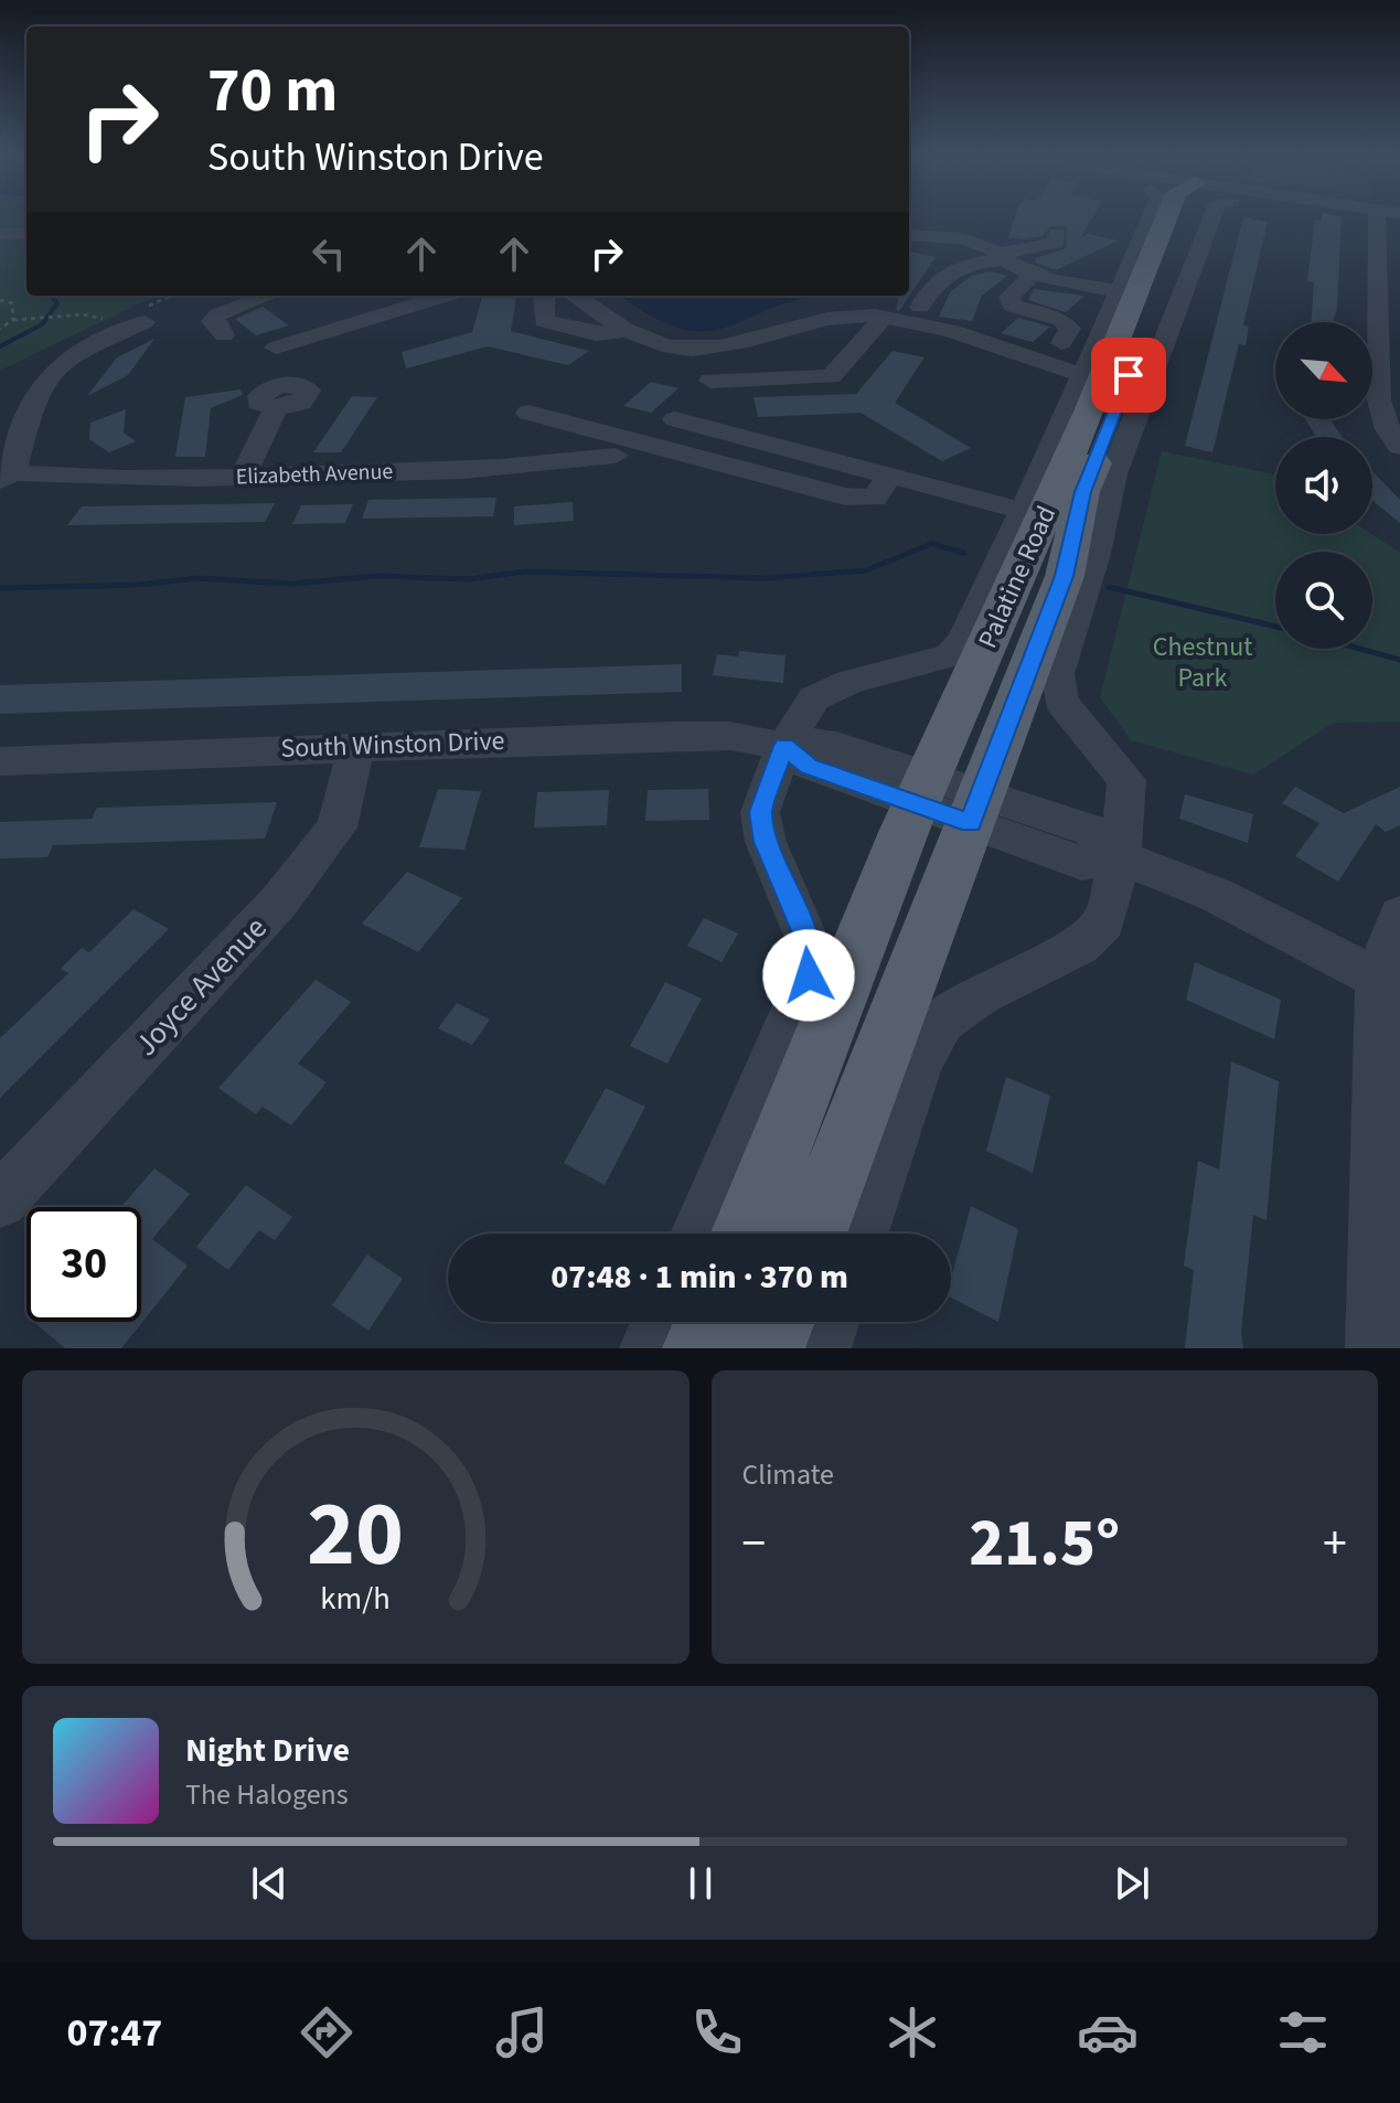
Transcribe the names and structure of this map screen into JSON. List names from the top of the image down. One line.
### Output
{"streets":{"main road":["Palatine Road"],"street":["Elizabeth Avenue","South Winston Drive","Joyce Avenue"]},"crossings":[["Palatine Road","South Winston Drive"],["South Winston Drive","Joyce Avenue"]],"parks":["Chestnut Park"],"north":"bottom right","page":{"turn":["70 m","South Winston Drive"],"limit":"30","trip":"07:48 · 1 min · 370 m","tile":"Climate","heat":["−","21.5°","+"],"song":["Night Drive","The Halogens"],"tabs":"07:47","gauge":["20","km/h"]}}
